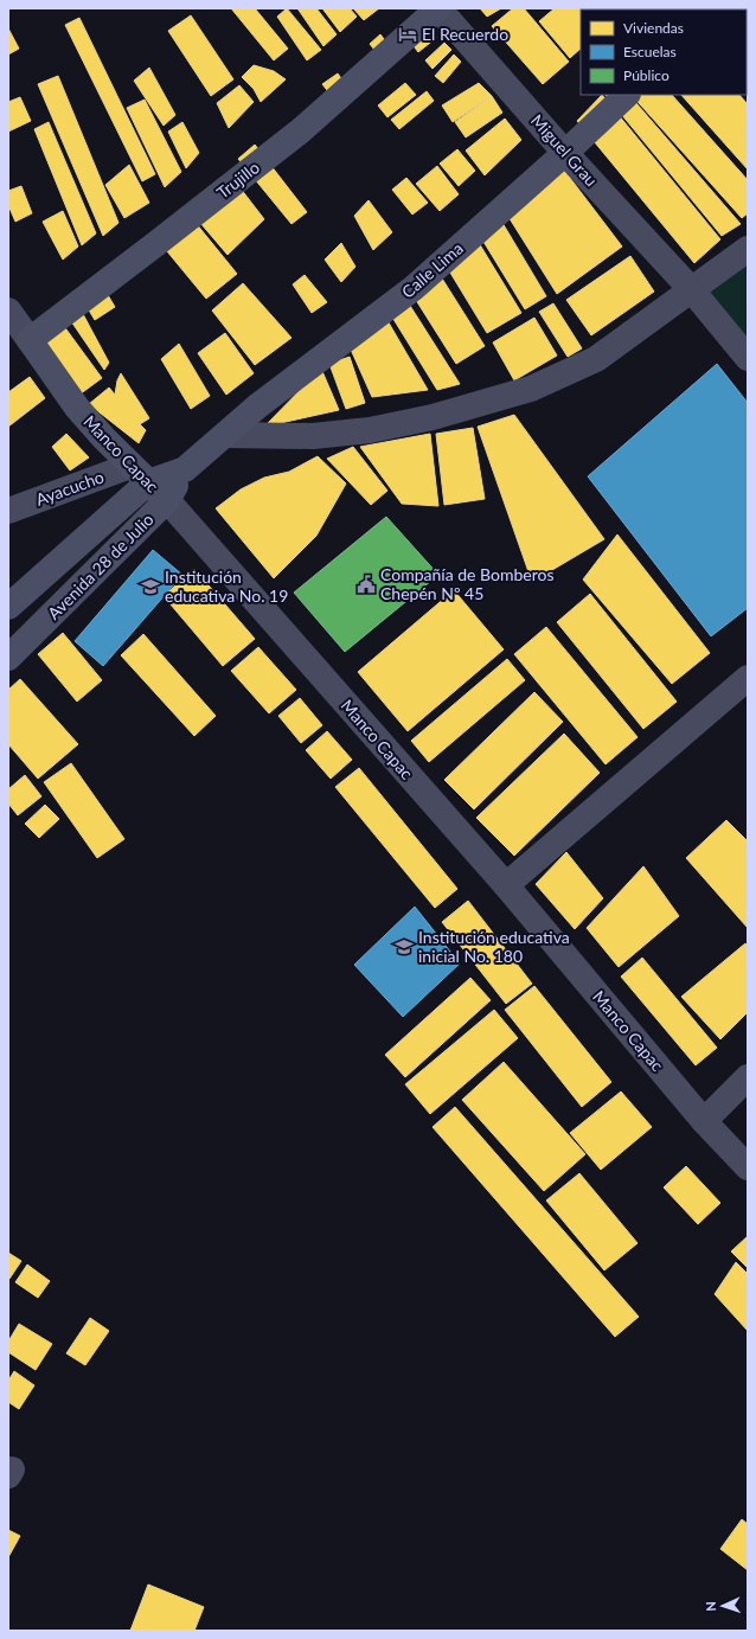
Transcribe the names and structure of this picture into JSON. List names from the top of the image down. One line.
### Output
{"streets":{"street":["Miguel Grau","Trujillo","Calle Lima","Manco Capac","Ayacucho","Avenida 28 de Julio"]},"crossings":[["Miguel Grau","Trujillo"],["Miguel Grau","Calle Lima"],["Trujillo","Manco Capac"],["Calle Lima","Avenida 28 de Julio"],["Manco Capac","Ayacucho"],["Manco Capac","Avenida 28 de Julio"],["Ayacucho","Avenida 28 de Julio"]],"places":{"hotel":["El Recuerdo"],"public building":["Compañía de Bomberos Chepén Nº 45"],"school or university":["Institución educativa No. 19","Institución educativa inicial No. 180"]},"legend":["Viviendas","Escuelas","Público"],"north":"left"}
